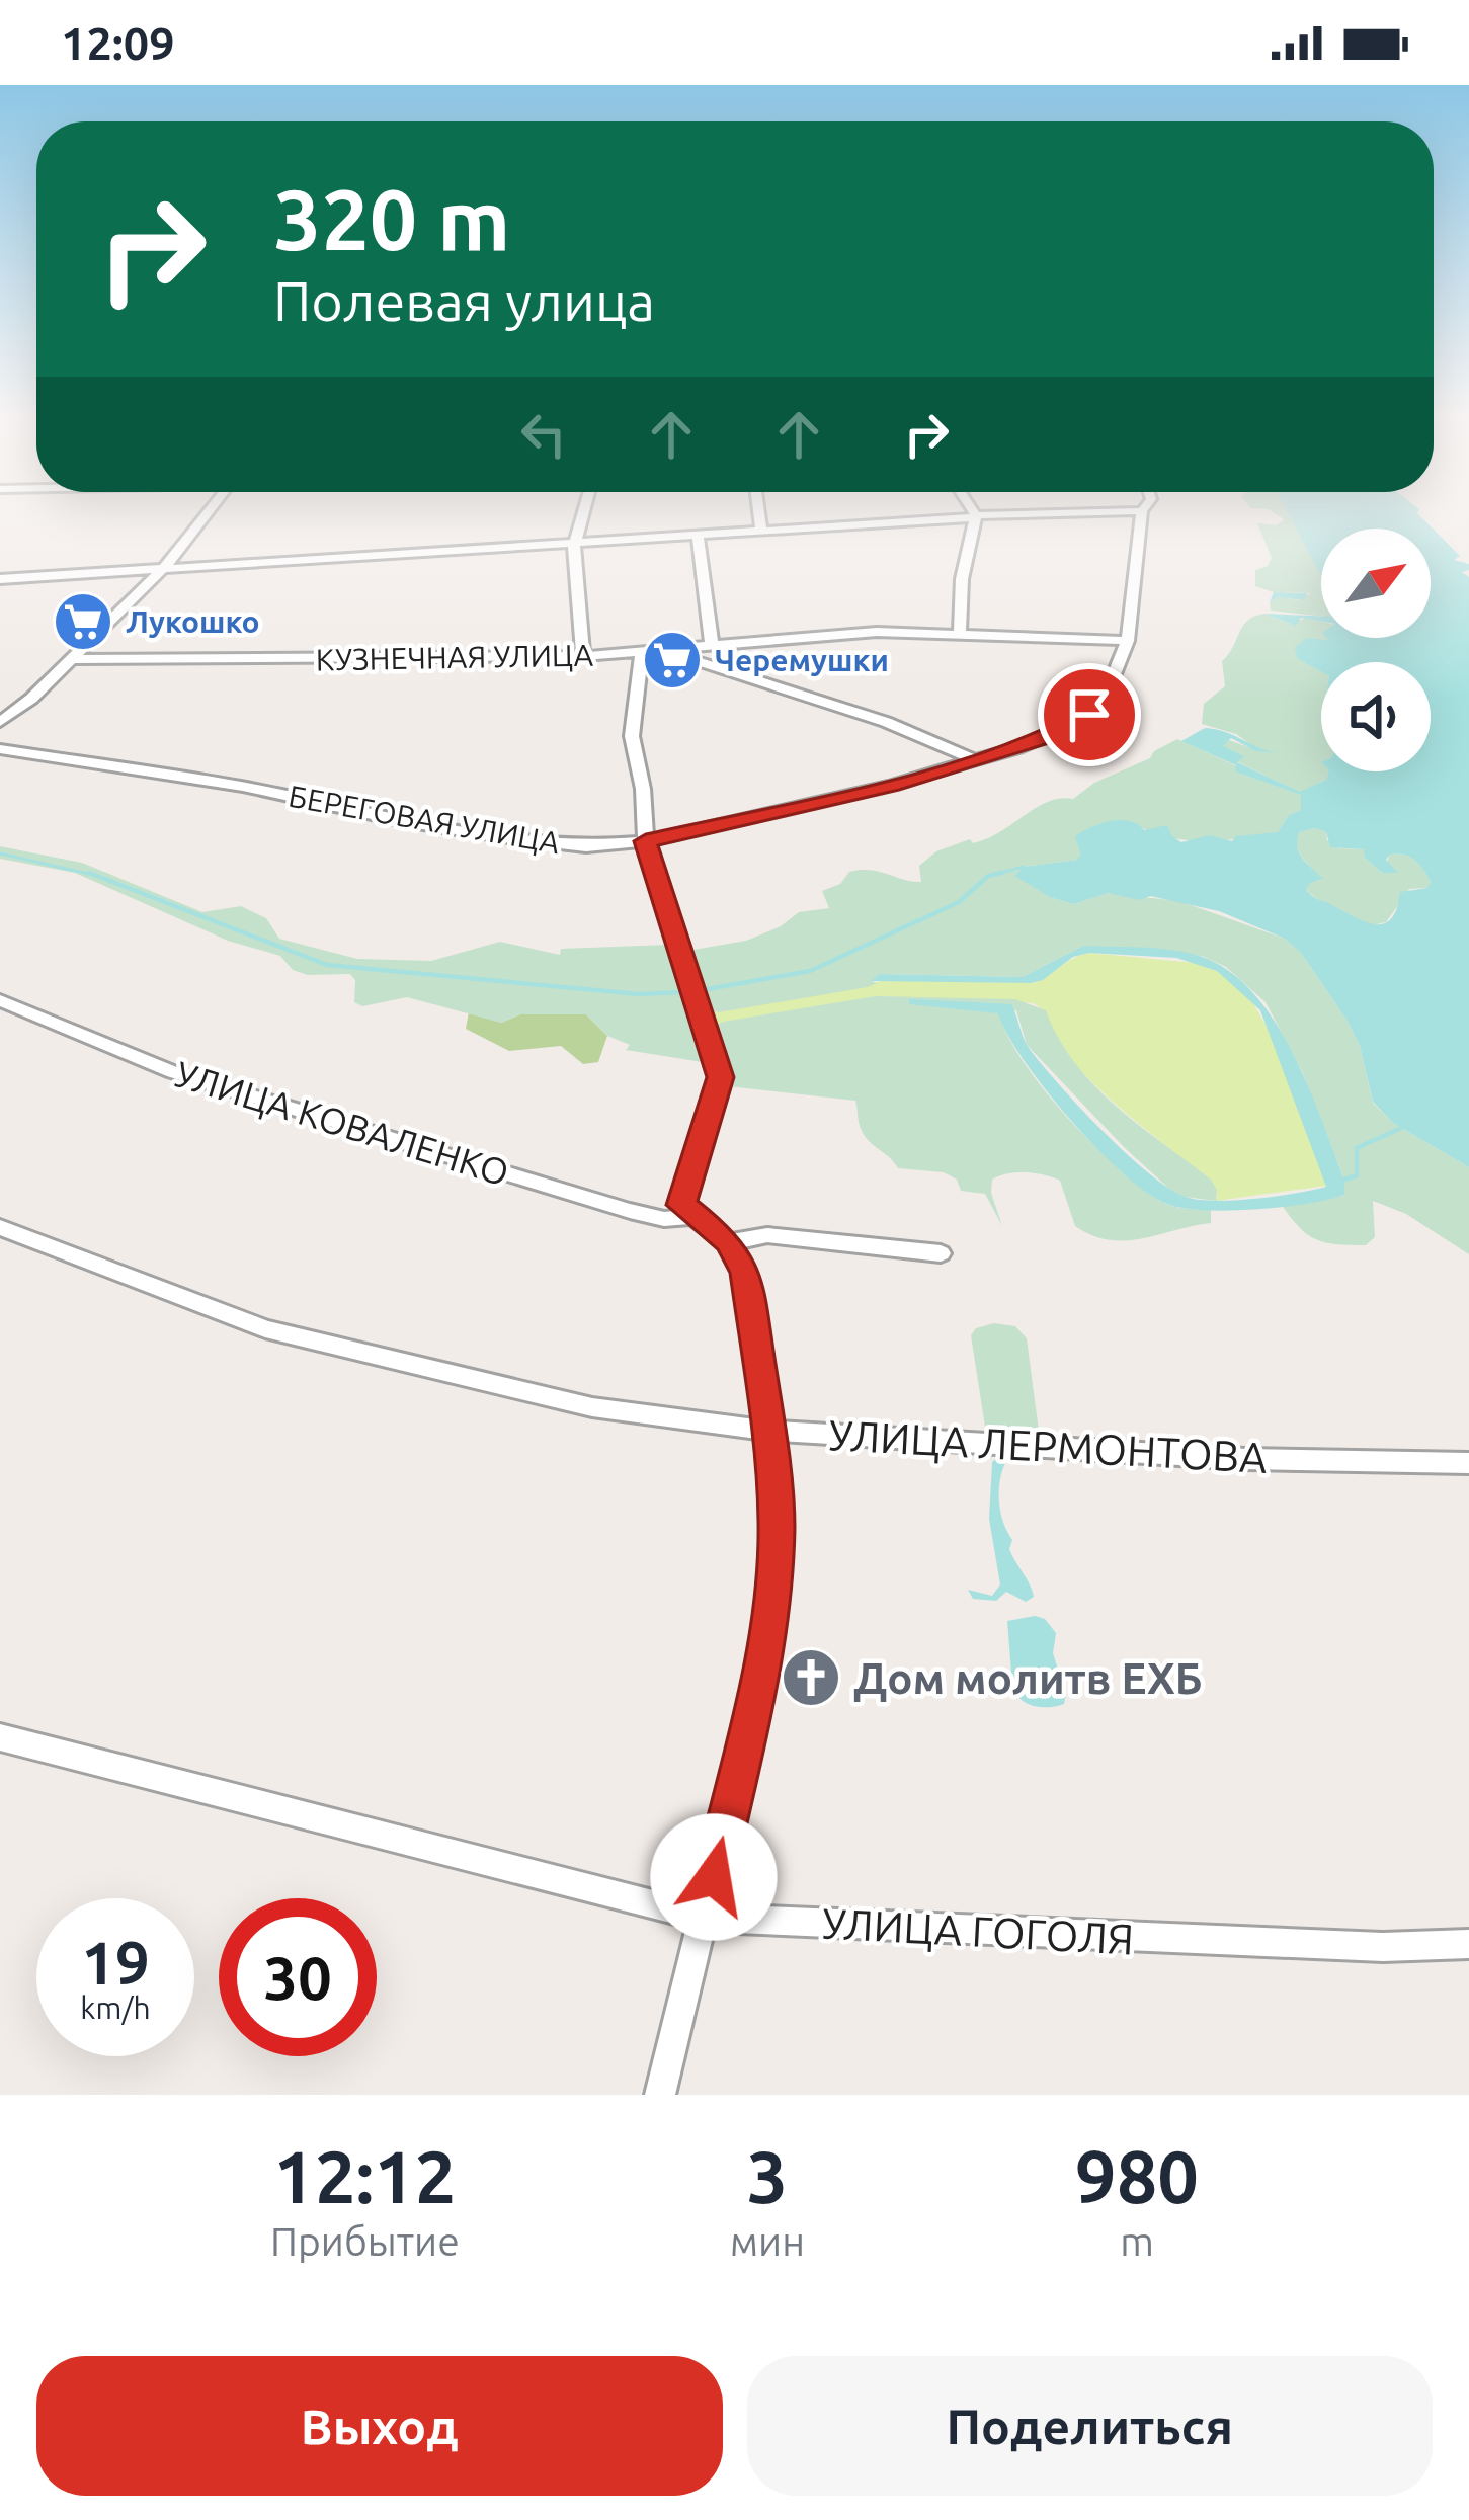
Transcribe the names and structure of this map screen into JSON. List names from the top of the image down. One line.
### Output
{"streets":{"street":["КУЗНЕЧНАЯ УЛИЦА","БЕРЕГОВАЯ УЛИЦА","УЛИЦА КОВАЛЕНКО","УЛИЦА ЛЕРМОНТОВА","УЛИЦА ГОГОЛЯ"]},"crossings":[["КУЗНЕЧНАЯ УЛИЦА","БЕРЕГОВАЯ УЛИЦА"]],"places":{"supermarket":["Лукошко","Черемушки"],"church":["Дом молитв ЕХБ"]},"north":"top right","page":{"status":"12:09","turn":["320 m","Полевая улица"],"speed":"19 km/h","limit":"30","eta":["12:12","Прибытие","3","мин","980","m"],"buttons":["Выход","Поделиться"]}}
